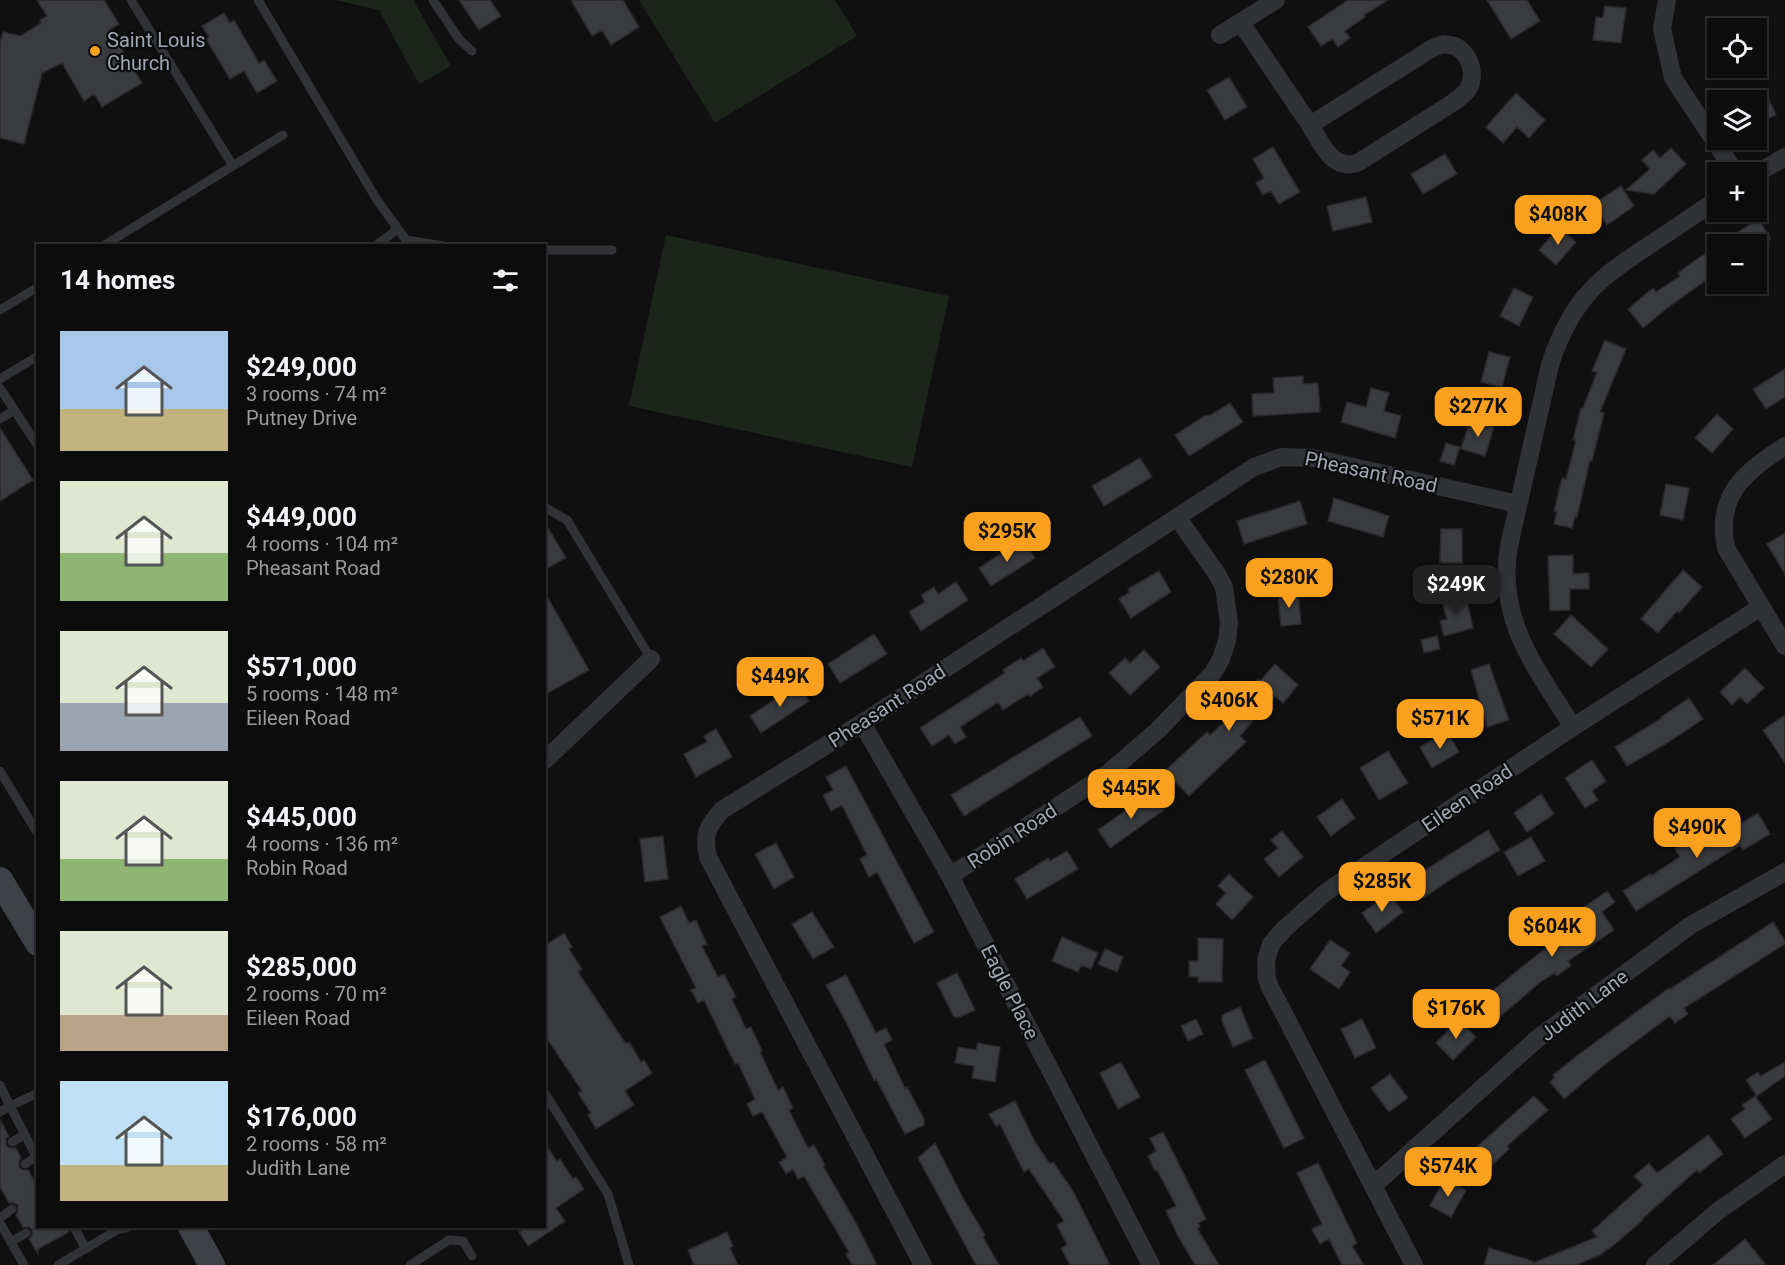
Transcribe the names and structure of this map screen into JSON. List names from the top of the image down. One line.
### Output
{"streets":{"street":["Pheasant Road","Eileen Road","Robin Road","Eagle Place","Judith Lane"]},"crossings":[["Pheasant Road","Robin Road"],["Pheasant Road","Eagle Place"],["Eileen Road","Judith Lane"],["Robin Road","Eagle Place"]],"places":["Saint Louis Church"],"page":{"map_buttons":["+","−"],"price":["$408K","$277K","$295K","$280K","$249K","$449K","$406K","$571K","$445K","$490K","$285K","$604K","$176K","$574K"],"heading":"14 homes","list":[{"name":"$249,000","note":"3 rooms · 74 m² · Putney Drive"},{"name":"$449,000","note":"4 rooms · 104 m² · Pheasant Road"},{"name":"$571,000","note":"5 rooms · 148 m² · Eileen Road"},{"name":"$445,000","note":"4 rooms · 136 m² · Robin Road"},{"name":"$285,000","note":"2 rooms · 70 m² · Eileen Road"},{"name":"$176,000","note":"2 rooms · 58 m² · Judith Lane"}]}}
